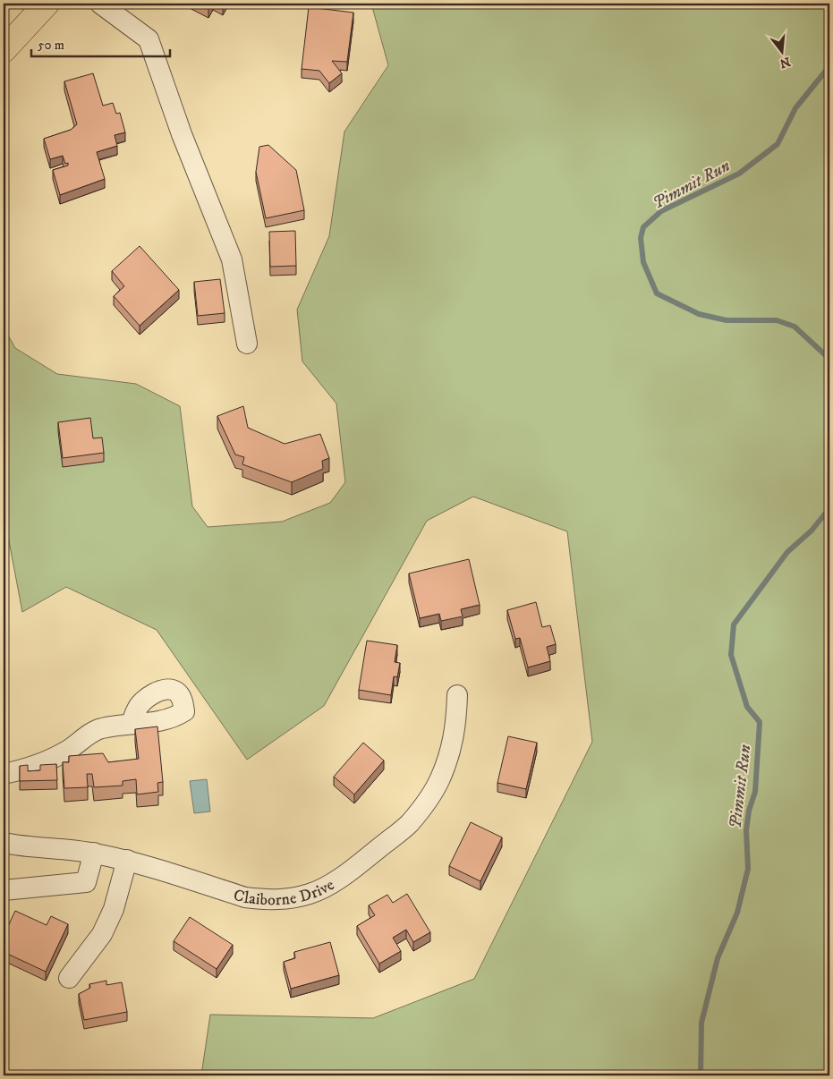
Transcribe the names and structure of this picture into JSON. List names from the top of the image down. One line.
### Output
{"streets":{"street":["Claiborne Drive"]},"water":["Pimmit Run"],"scale_bar":"50 m","north":"bottom"}
